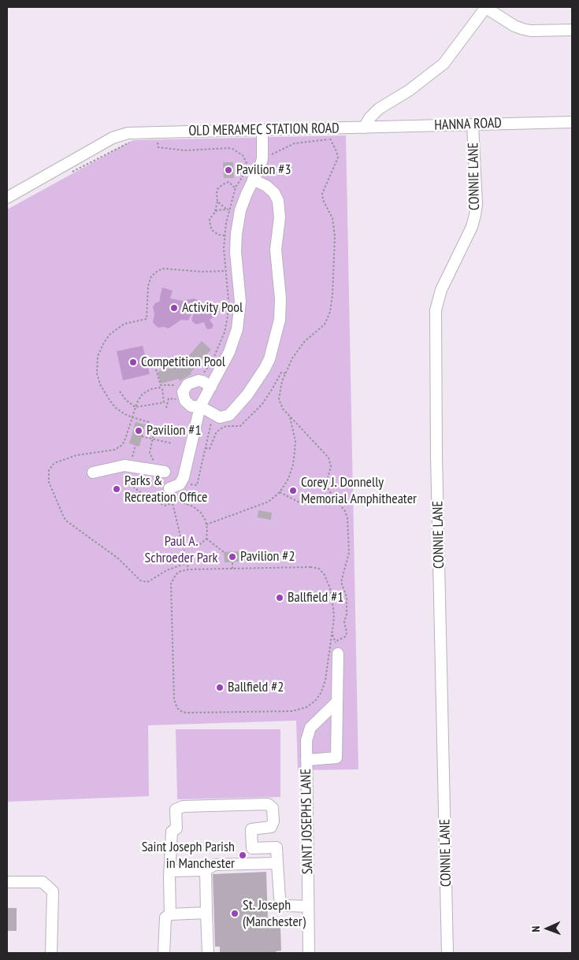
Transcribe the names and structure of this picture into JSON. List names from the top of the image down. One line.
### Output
{"streets":{"street":["HANNA ROAD","OLD MERAMEC STATION ROAD","CONNIE LANE","SAINT JOSEPHS LANE"]},"crossings":[["HANNA ROAD","OLD MERAMEC STATION ROAD"],["HANNA ROAD","CONNIE LANE"]],"parks":["Paul A. Schroeder Park"],"places":["Pavilion #3","Activity Pool","Competition Pool","Pavilion #1","Parks & Recreation Office","Corey J. Donnelly Memorial Amphitheater","Pavilion #2","Ballfield #1","Ballfield #2","Saint Joseph Parish in Manchester","St. Joseph (Manchester)"],"north":"left"}
